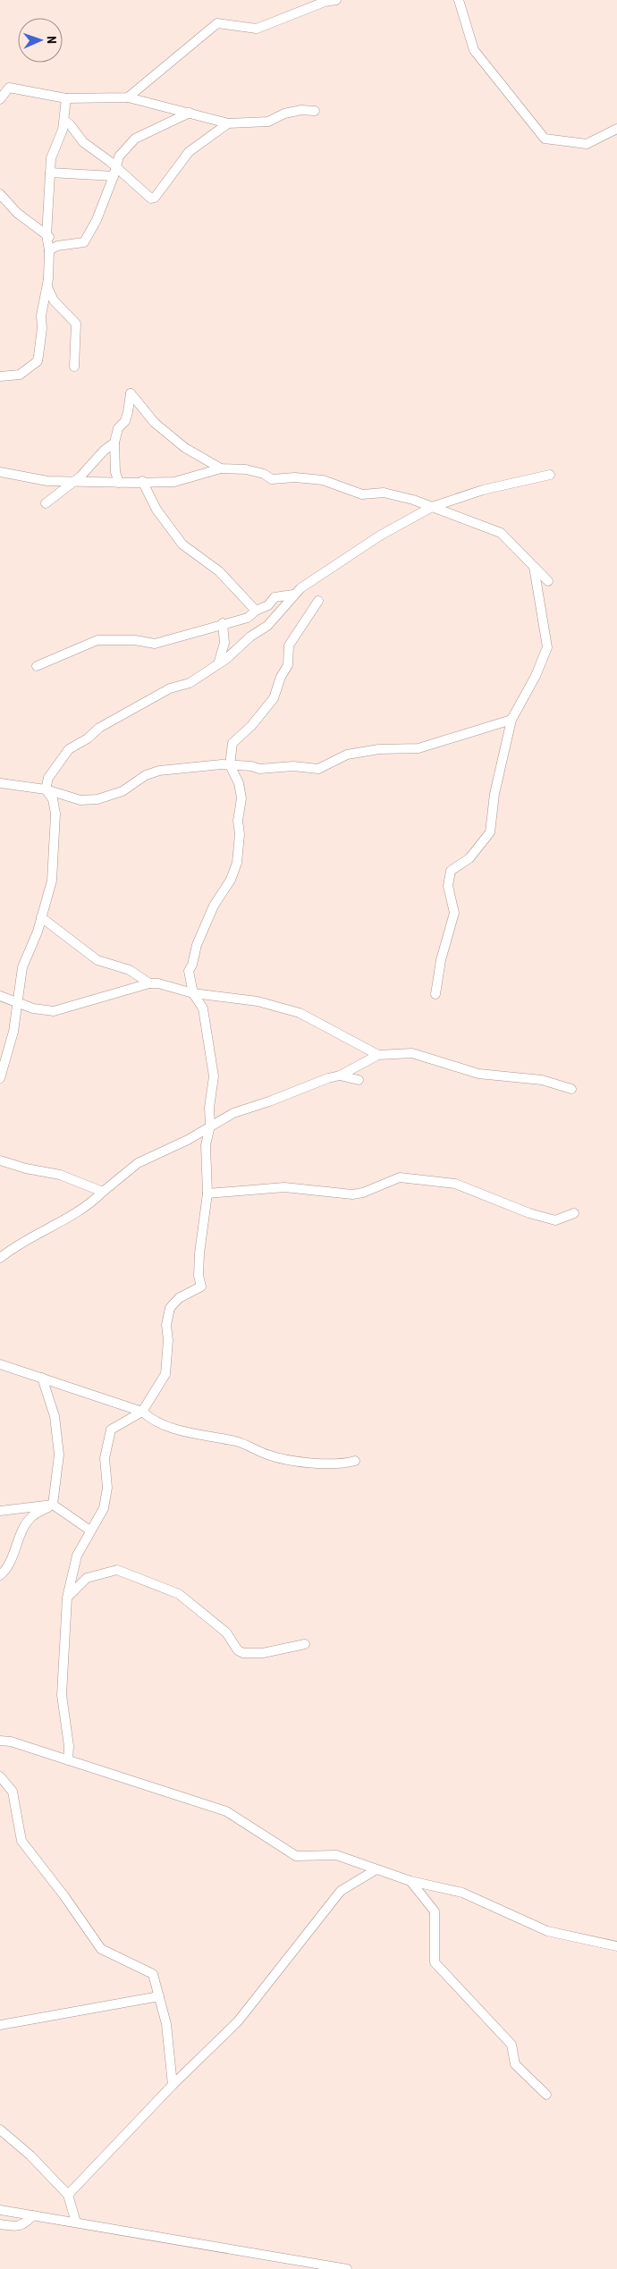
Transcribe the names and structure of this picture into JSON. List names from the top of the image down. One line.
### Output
{"north":"right"}
